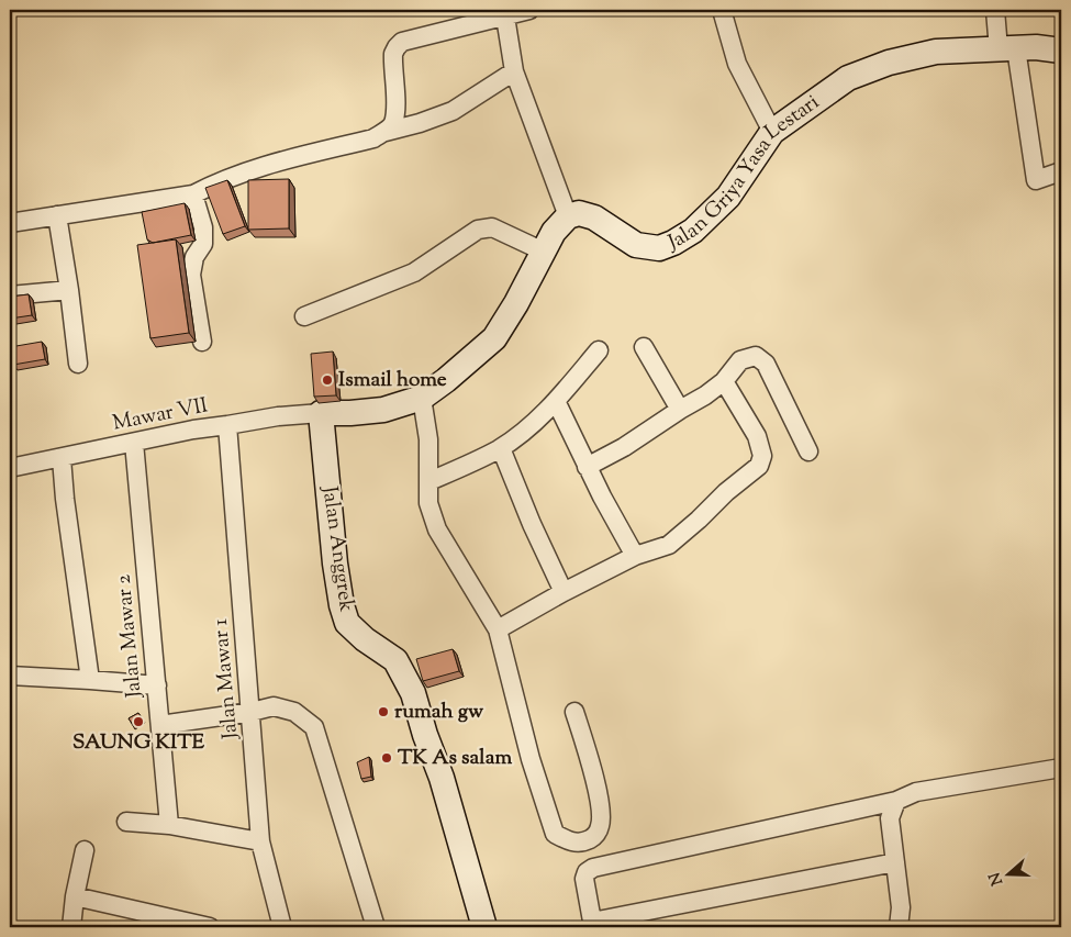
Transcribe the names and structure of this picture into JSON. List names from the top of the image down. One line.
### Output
{"streets":{"street":["Jalan Griya Yasa Lestari","Mawar VII","Jalan Anggrek","Jalan Mawar 2","Jalan Mawar 1"]},"crossings":[["Mawar VII","Jalan Anggrek"],["Mawar VII","Jalan Mawar 2"],["Mawar VII","Jalan Mawar 1"]],"places":["Ismail home","rumah gw","SAUNG KITE","TK As salam"],"north":"left"}
